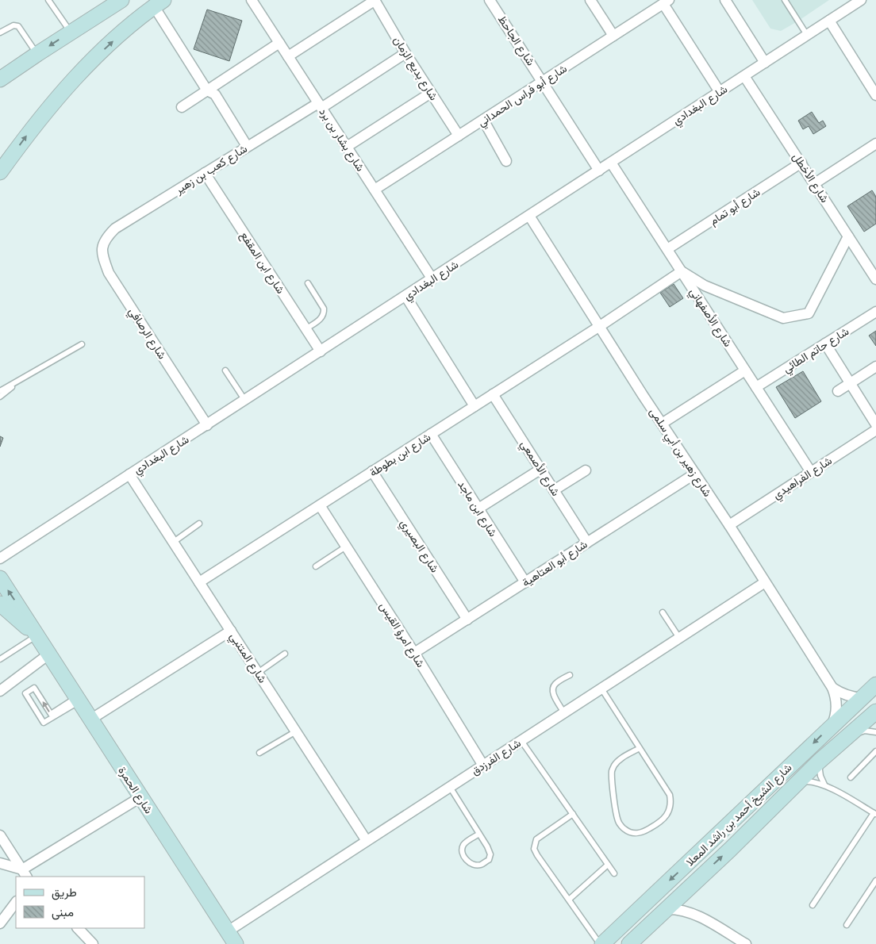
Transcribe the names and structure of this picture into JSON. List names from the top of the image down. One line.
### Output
{"streets":{"street":["شارع الجاحظ","شارع بديع الزمان","شارع أبو فراس الحمداني","شارع البغدادي","شارع بشار بن برد","شارع كعب بن زهير","شارع الأخطل","شارع أبو تمام","شارع ابن المقفع","شارع الأصفهاني","شارع الرصافي","شارع حاتم الطائي","شارع زهير بن أبي سلمى","شارع ابن بطوطة","شارع الأصمعي","شارع الفراهيدي","شارع ابن ماجد","شارع البصيري","شارع أبو العتاهية","شارع امرؤ القيس","شارع المتنبي","شارع الفرزدق","شارع الحمرة","شارع الشيخ أحمد بن راشد المعلا"]},"crossings":[["شارع الجاحظ","شارع أبو فراس الحمداني"],["شارع الجاحظ","شارع البغدادي"],["شارع بديع الزمان","شارع أبو فراس الحمداني"],["شارع بديع الزمان","شارع كعب بن زهير"],["شارع أبو فراس الحمداني","شارع بشار بن برد"],["شارع البغدادي","شارع بشار بن برد"],["شارع البغدادي","شارع الأخطل"],["شارع البغدادي","شارع ابن المقفع"],["شارع البغدادي","شارع الأصفهاني"],["شارع البغدادي","شارع الرصافي"],["شارع البغدادي","شارع زهير بن أبي سلمى"],["شارع البغدادي","شارع المتنبي"],["شارع بشار بن برد","شارع كعب بن زهير"],["شارع كعب بن زهير","شارع ابن المقفع"],["شارع كعب بن زهير","شارع الرصافي"],["شارع الأخطل","شارع أبو تمام"],["شارع أبو تمام","شارع الأصفهاني"],["شارع الأصفهاني","شارع حاتم الطائي"],["شارع الأصفهاني","شارع ابن بطوطة"],["شارع الأصفهاني","شارع الفراهيدي"],["شارع زهير بن أبي سلمى","شارع ابن بطوطة"],["شارع زهير بن أبي سلمى","شارع الفراهيدي"],["شارع زهير بن أبي سلمى","شارع أبو العتاهية"],["شارع زهير بن أبي سلمى","شارع الفرزدق"],["شارع زهير بن أبي سلمى","شارع الشيخ أحمد بن راشد المعلا"],["شارع ابن بطوطة","شارع الأصمعي"],["شارع ابن بطوطة","شارع ابن ماجد"],["شارع ابن بطوطة","شارع البصيري"],["شارع ابن بطوطة","شارع امرؤ القيس"],["شارع ابن بطوطة","شارع المتنبي"],["شارع الأصمعي","شارع أبو العتاهية"],["شارع ابن ماجد","شارع أبو العتاهية"],["شارع البصيري","شارع أبو العتاهية"],["شارع أبو العتاهية","شارع امرؤ القيس"],["شارع امرؤ القيس","شارع الفرزدق"],["شارع المتنبي","شارع الفرزدق"],["شارع الفرزدق","شارع الحمرة"]],"legend":["طريق","مبنى"]}
